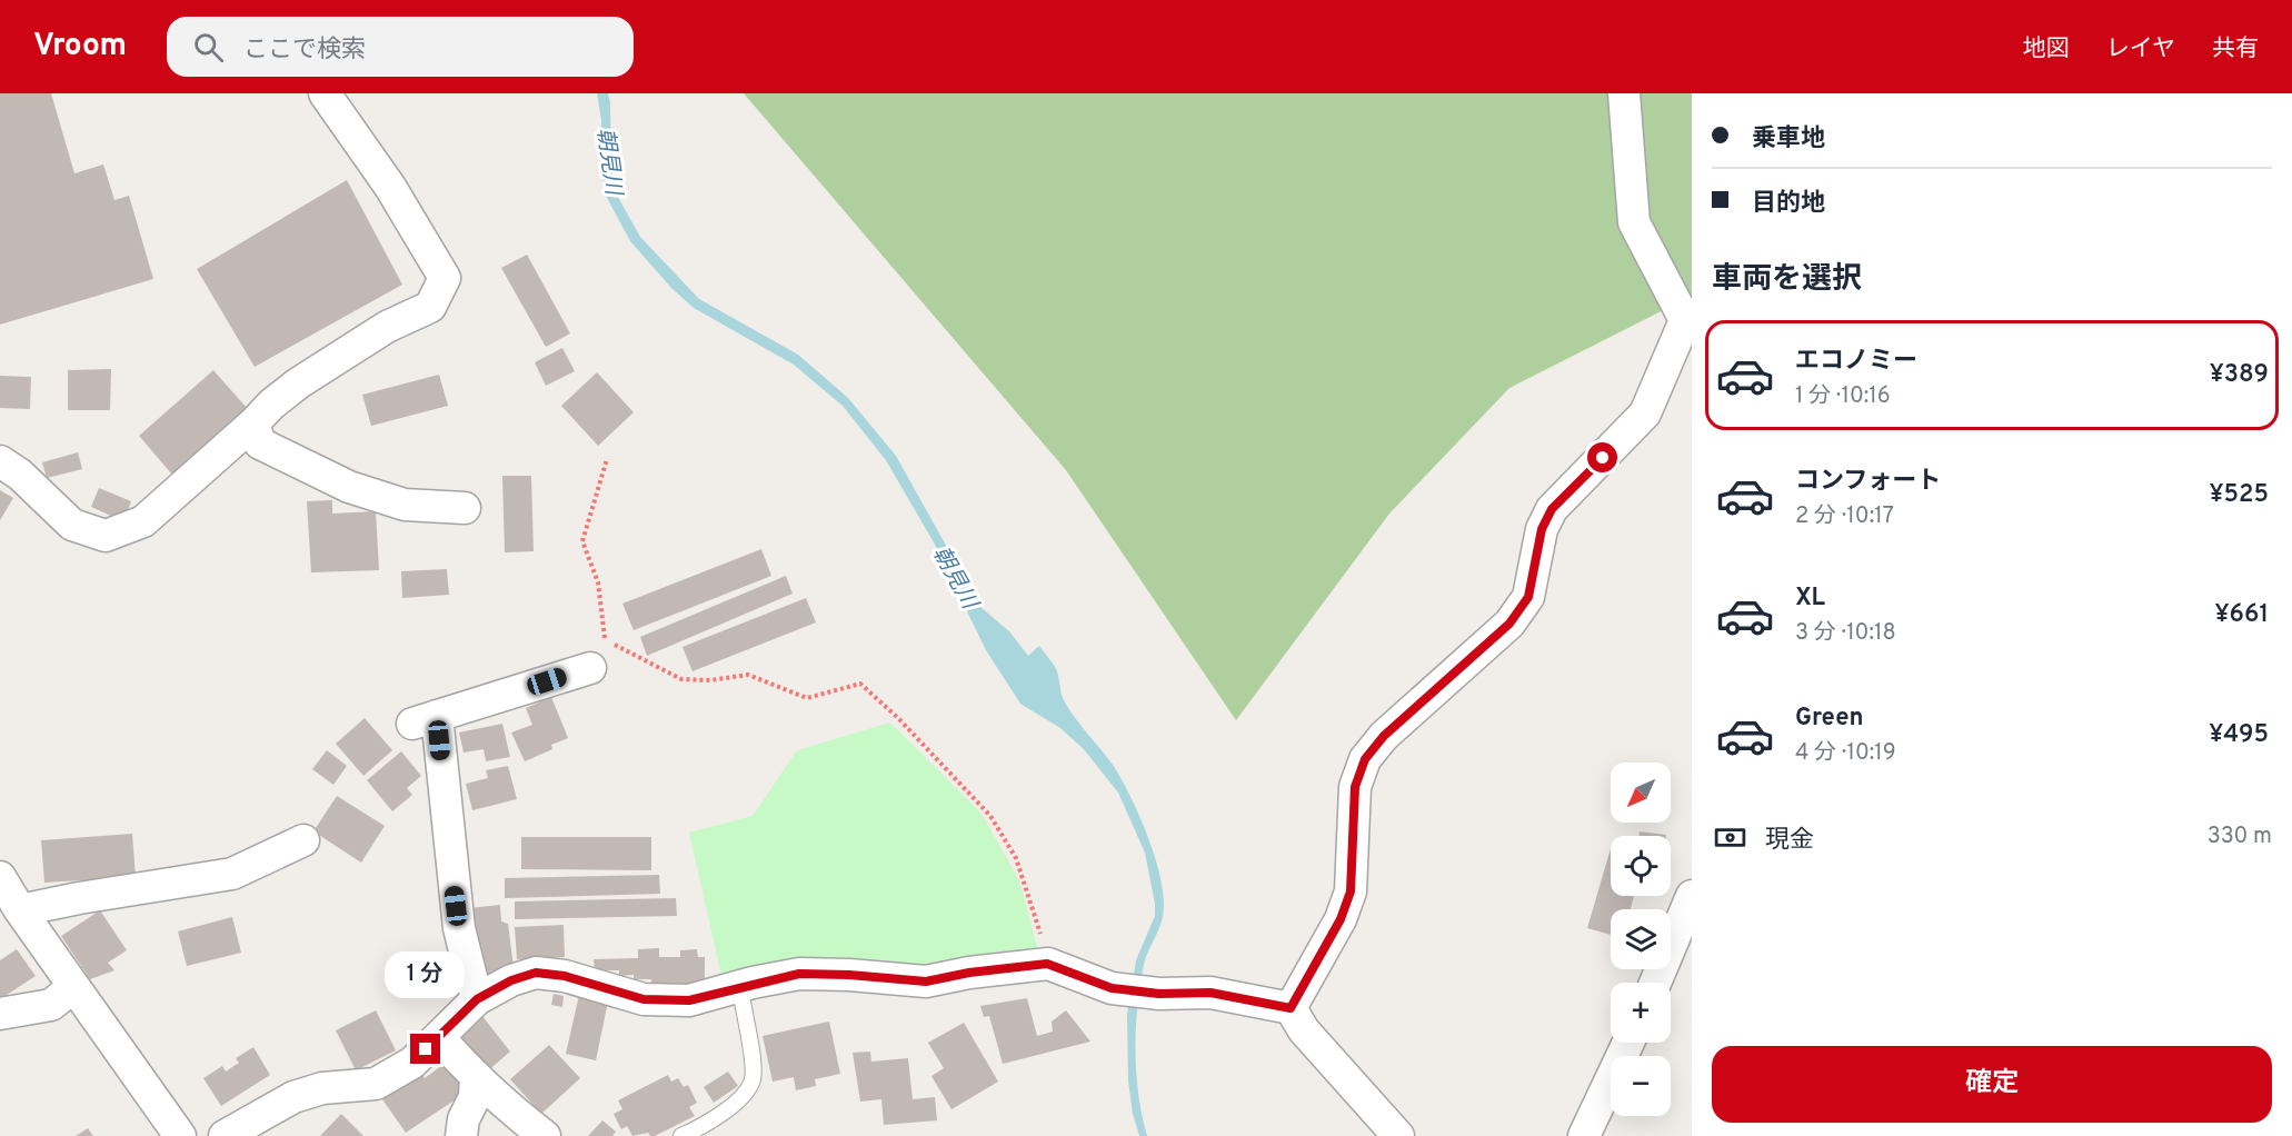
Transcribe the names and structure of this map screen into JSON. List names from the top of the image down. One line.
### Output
{"water":["朝見川"],"north":"bottom left","page":{"header":"Vroom","search":"ここで検索","nav":["地図","レイヤ","共有"],"banner":["乗車地","目的地"],"heading":"車両を選択","list":[{"name":"エコノミー","note":"1 分 · 10:16","value":"¥389"},{"name":"コンフォート","note":"2 分 · 10:17","value":"¥525"},{"name":"XL","note":"3 分 · 10:18","value":"¥661"},{"name":"Green","note":"4 分 · 10:19","value":"¥495"}],"map_buttons":["+","−"],"pay":["現金","330 m"],"bubble":"1 分","buttons":"確定"}}
